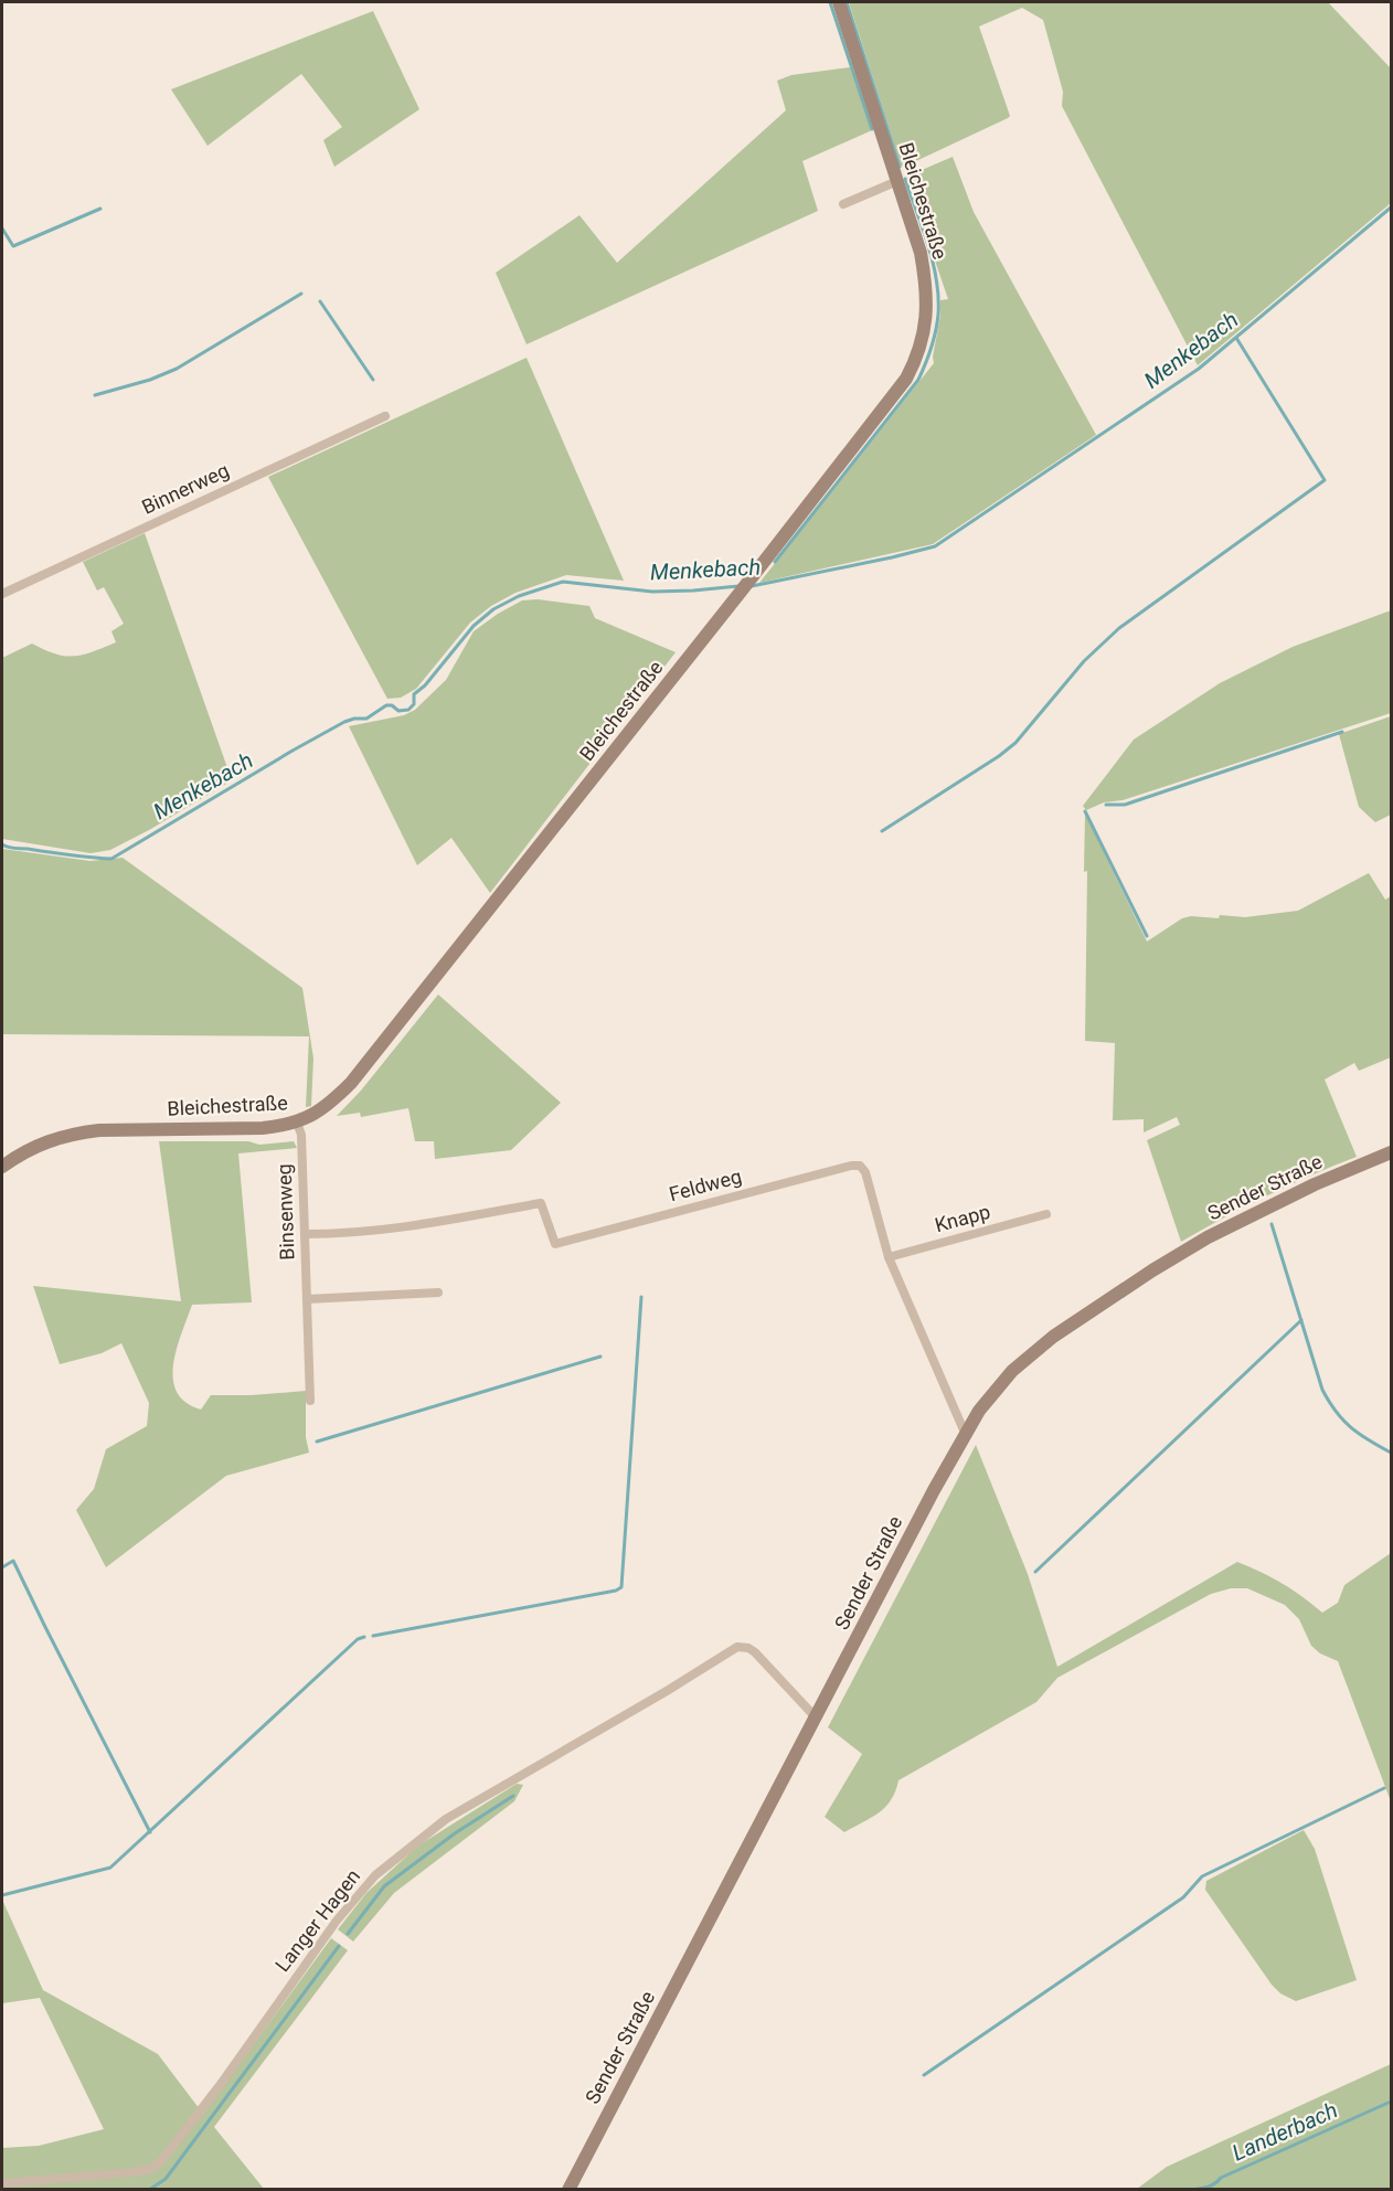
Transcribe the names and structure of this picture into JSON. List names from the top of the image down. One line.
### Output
{"streets":{"street":["Bleichestraße","Binnerweg","Feldweg","Sender Straße","Binsenweg","Knapp","Langer Hagen"]},"crossings":[["Bleichestraße","Binsenweg"],["Feldweg","Sender Straße"],["Feldweg","Binsenweg"],["Feldweg","Knapp"],["Sender Straße","Langer Hagen"]],"water":["Menkebach","Landerbach"]}
